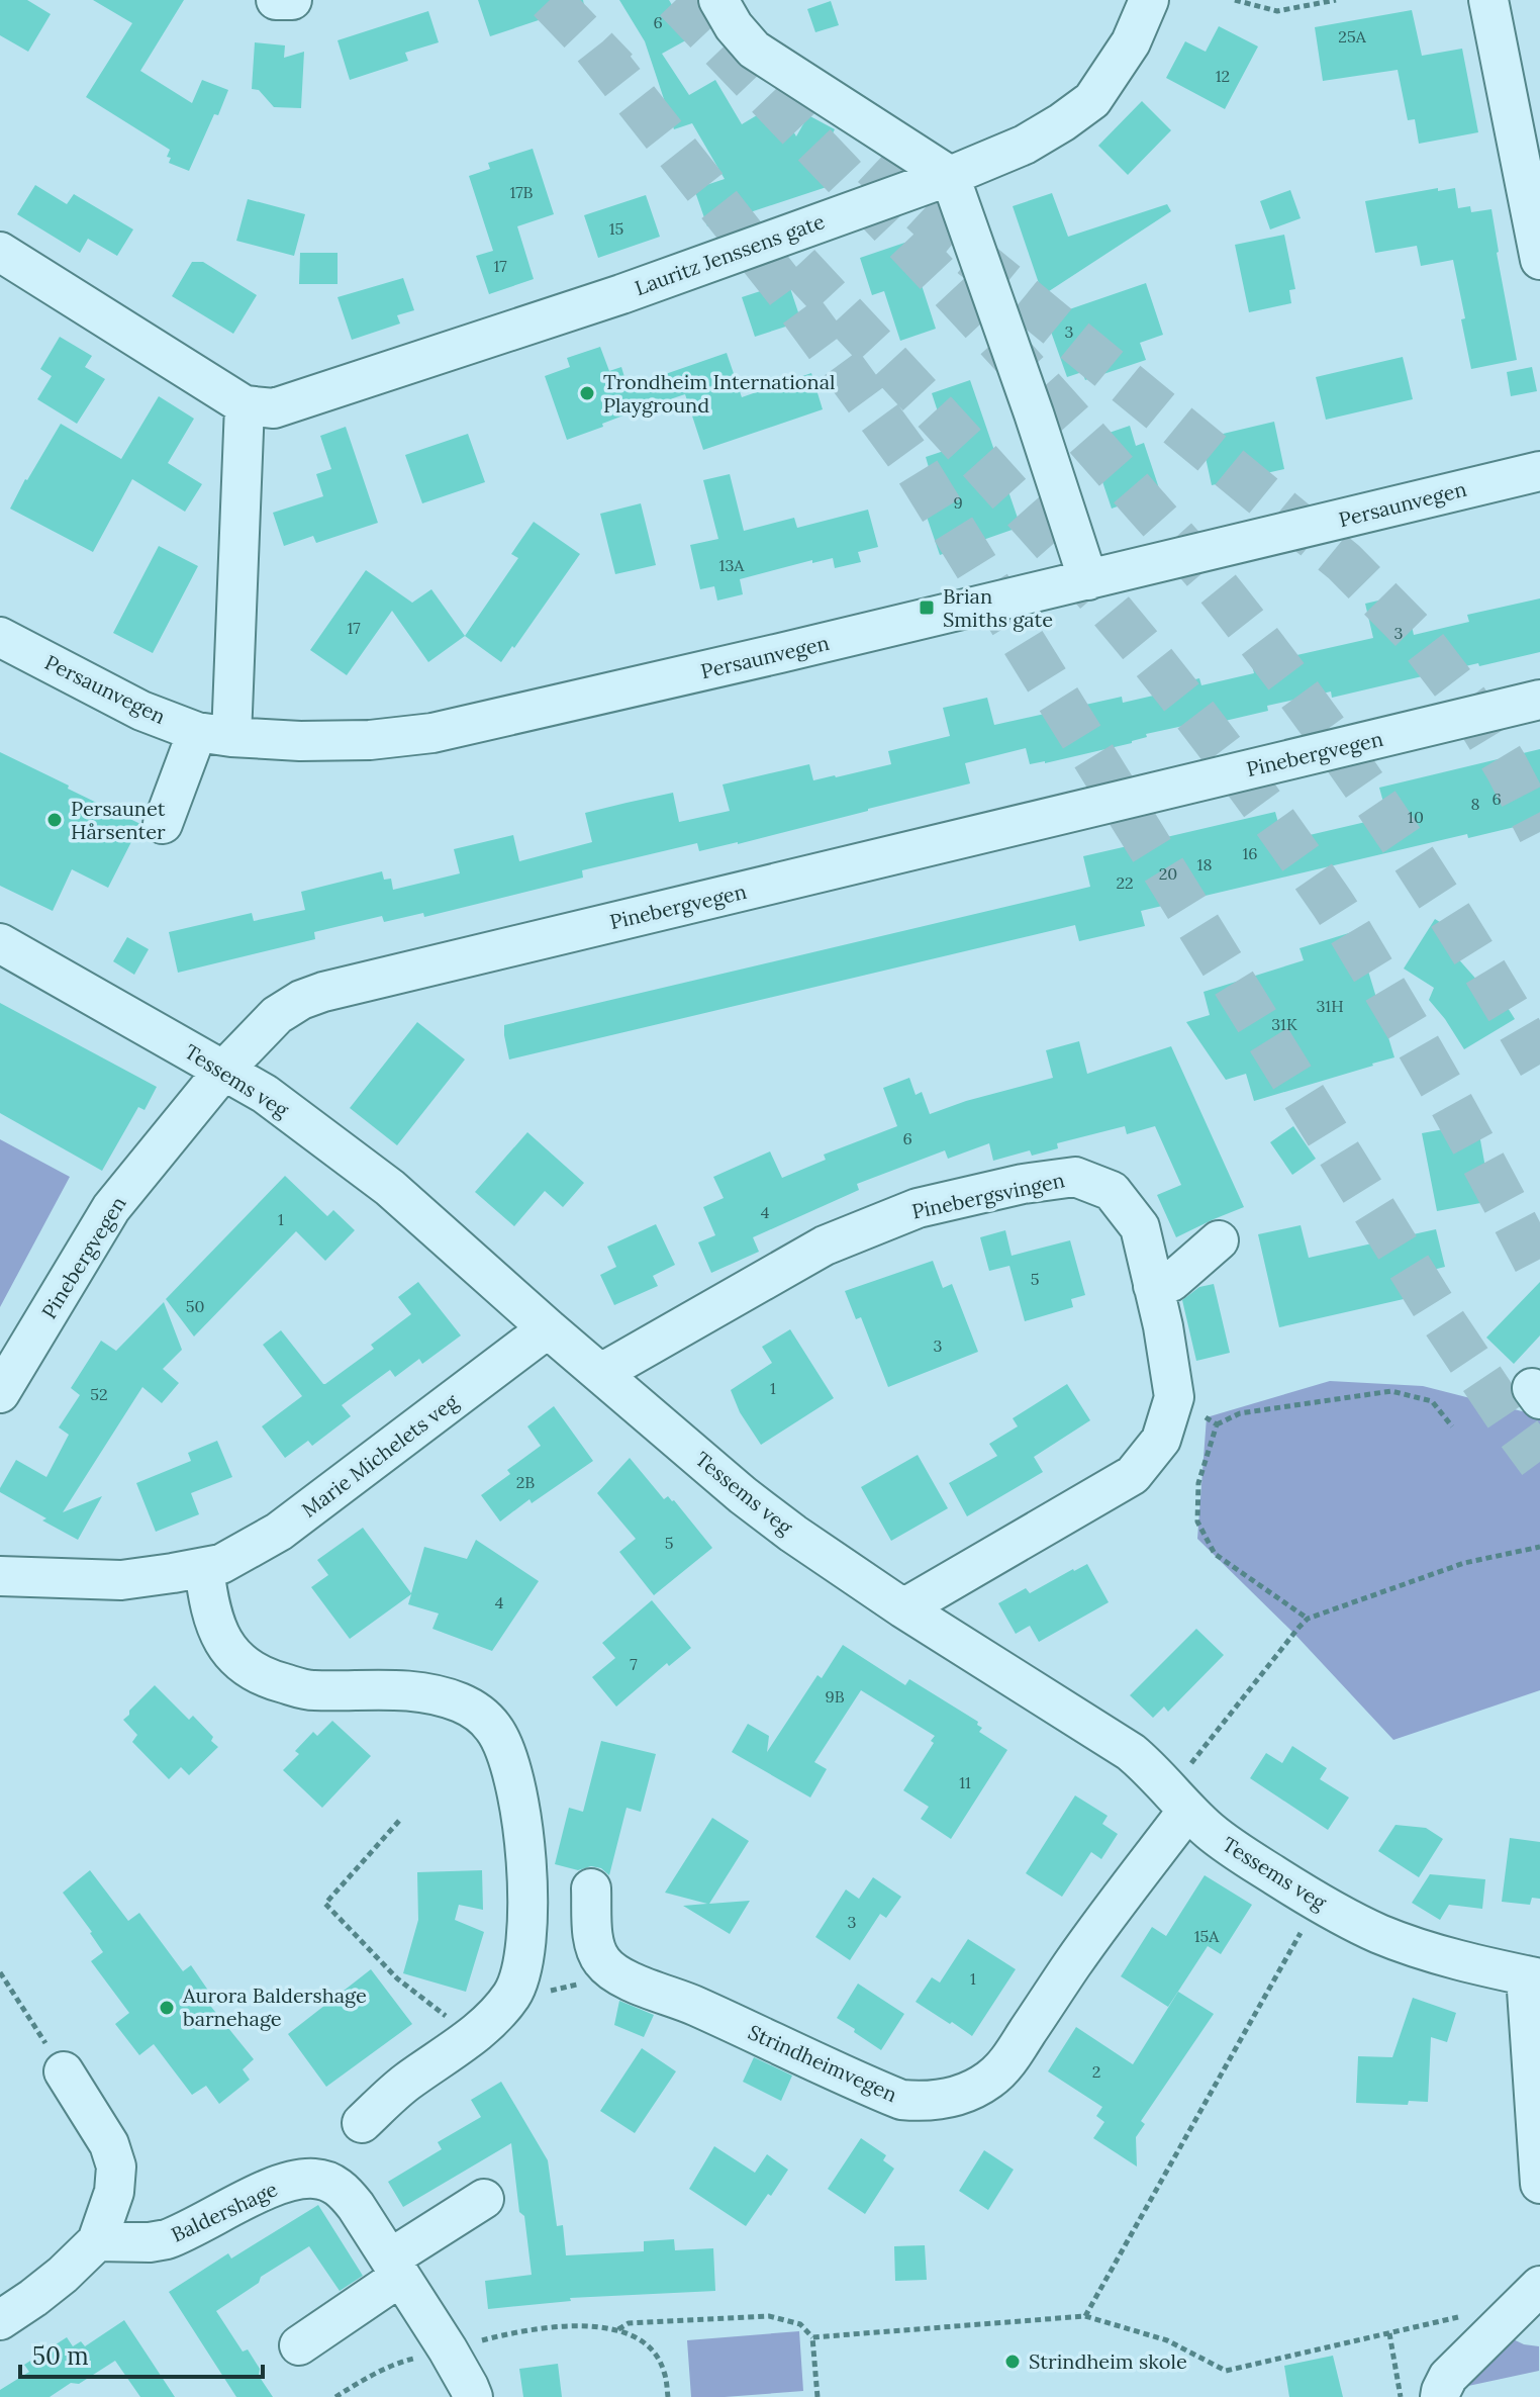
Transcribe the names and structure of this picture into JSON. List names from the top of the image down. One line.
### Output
{"streets":{"street":["Lauritz Jenssens gate","Persaunvegen","Pinebergvegen","Tessems veg","Pinebergsvingen","Marie Michelets veg","Strindheimvegen","Baldershage"]},"crossings":[["Pinebergvegen","Tessems veg"],["Tessems veg","Pinebergsvingen"],["Tessems veg","Marie Michelets veg"],["Tessems veg","Strindheimvegen"]],"places":{"other":["Trondheim International Playground","Persaunet Hårsenter","Aurora Baldershage barnehage","Strindheim skole"],"transit":["Brian Smiths gate"]},"house_numbers":["6","25A","12","17B","15","17","3","9","13A","17","3","6","8","10","16","18","20","22","31H","31K","6","4","1","5","50","3","1","52","2B","5","4","7","9B","11","3","15A","1","2"],"scale_bar":"50 m"}
